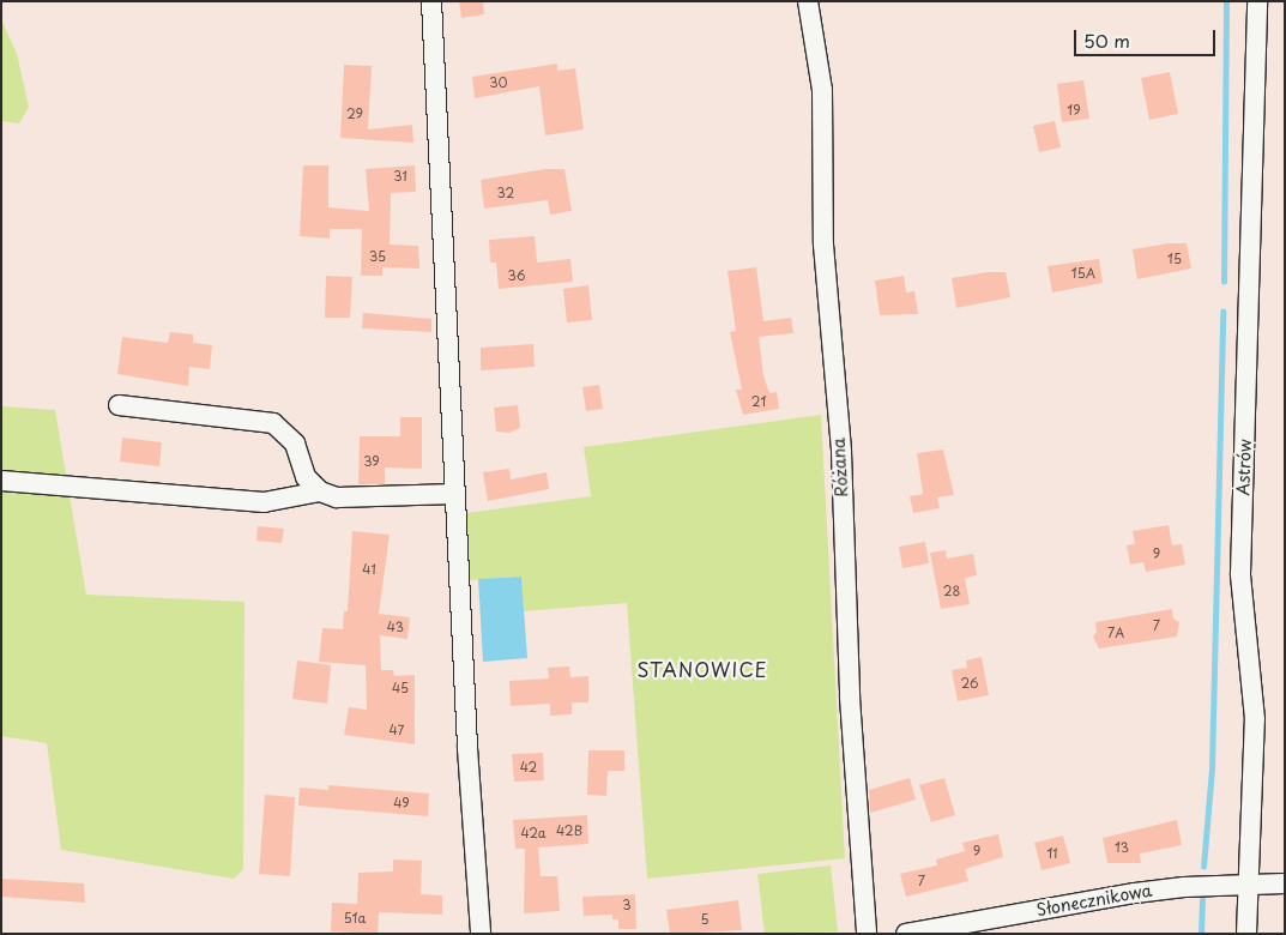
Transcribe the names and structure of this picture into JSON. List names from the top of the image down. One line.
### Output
{"streets":{"street":["Różana","Astrów","Słonecznikowa"]},"crossings":[["Astrów","Słonecznikowa"]],"districts":["STANOWICE"],"house_numbers":["30","19","29","31","32","35","15","15A","36","21","39","9","41","28","7","43","7A","26","45","47","42","49","42B","42a","13","9","11","7","3","51a","5"],"scale_bar":"50 m"}
